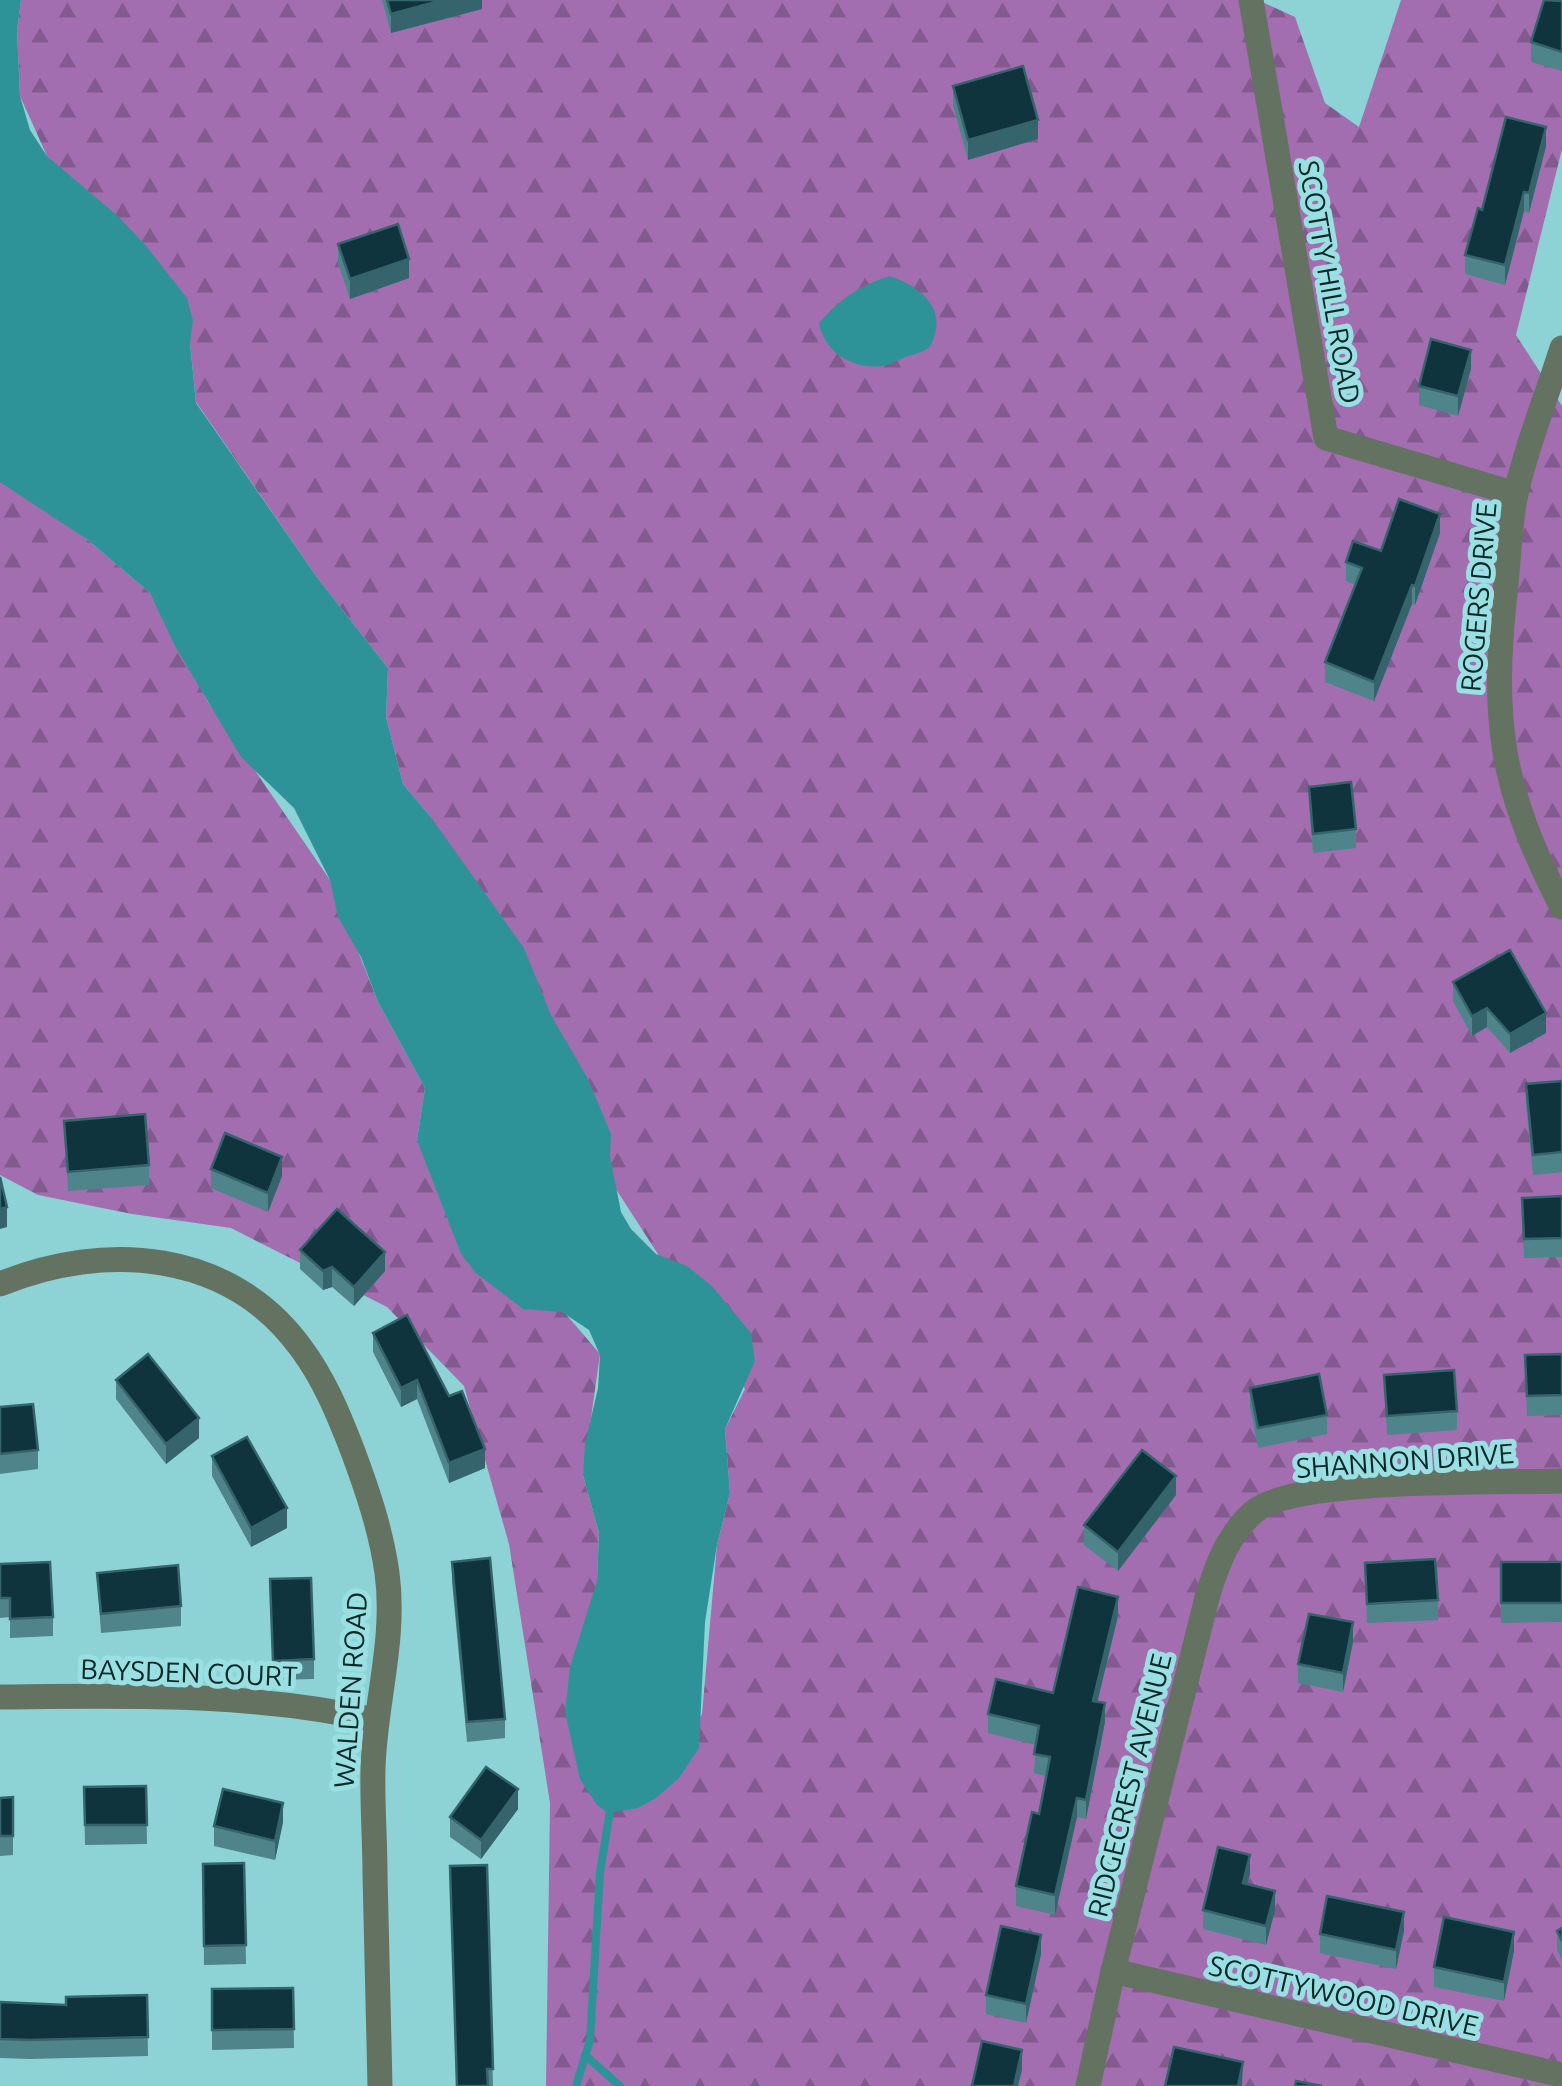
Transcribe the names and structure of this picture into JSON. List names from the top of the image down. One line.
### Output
{"streets":{"street":["SCOTTY HILL ROAD","ROGERS DRIVE","SHANNON DRIVE","BAYSDEN COURT","WALDEN ROAD","RIDGECREST AVENUE","SCOTTYWOOD DRIVE"]},"crossings":[["SCOTTY HILL ROAD","ROGERS DRIVE"],["SHANNON DRIVE","RIDGECREST AVENUE"],["BAYSDEN COURT","WALDEN ROAD"],["RIDGECREST AVENUE","SCOTTYWOOD DRIVE"]]}
